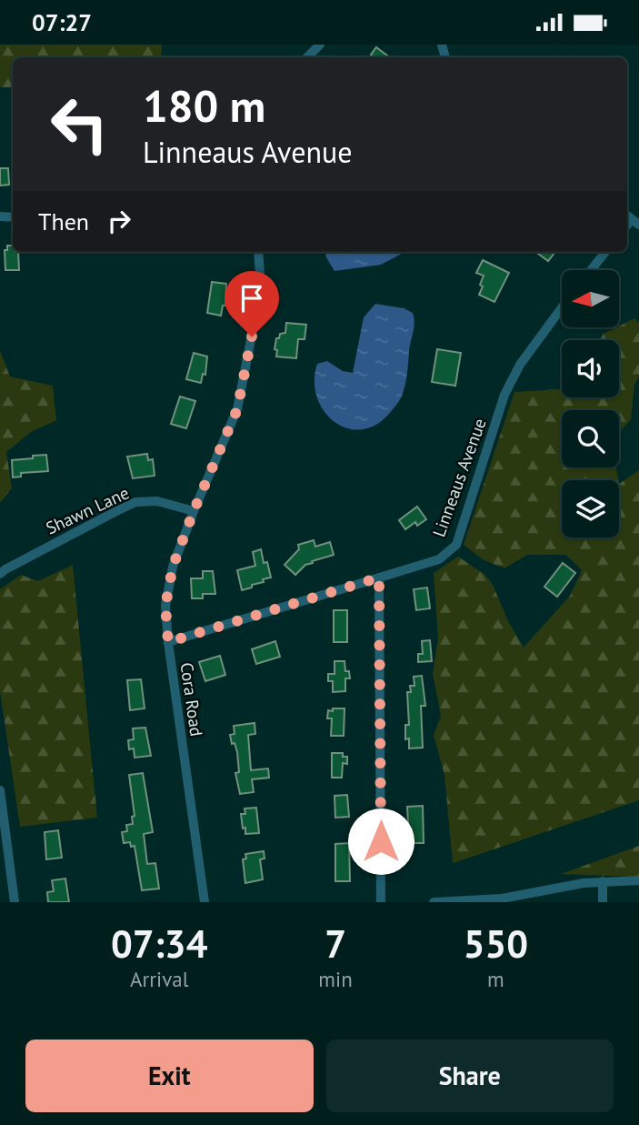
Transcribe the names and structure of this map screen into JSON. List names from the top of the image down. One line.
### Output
{"streets":{"street":["Linneaus Avenue","Shawn Lane","Cora Road"]},"crossings":[["Linneaus Avenue","Cora Road"],["Shawn Lane","Cora Road"]],"north":"left","page":{"status":"07:27","turn":["180 m","Linneaus Avenue"],"then":"Then","eta":["07:34","Arrival","7","min","550","m"],"buttons":["Exit","Share"]}}
